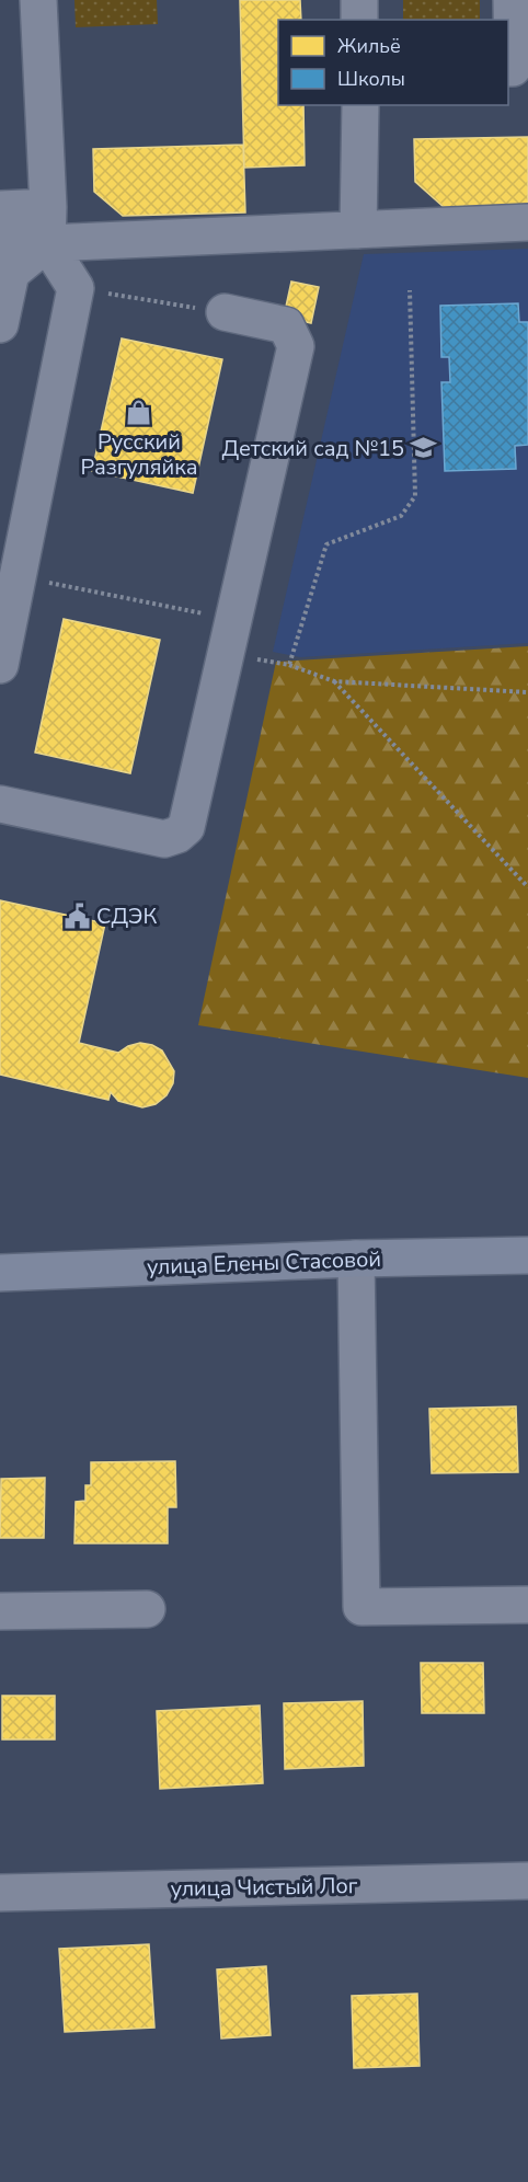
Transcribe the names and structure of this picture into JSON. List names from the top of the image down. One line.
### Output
{"streets":{"main road":["улица Елены Стасовой"],"street":["улица Чистый Лог"]},"places":{"shop":["Русский Разгуляйка"],"school or university":["Детский сад №15"],"public building":["СДЭК"]},"legend":["Жильё","Школы"]}
